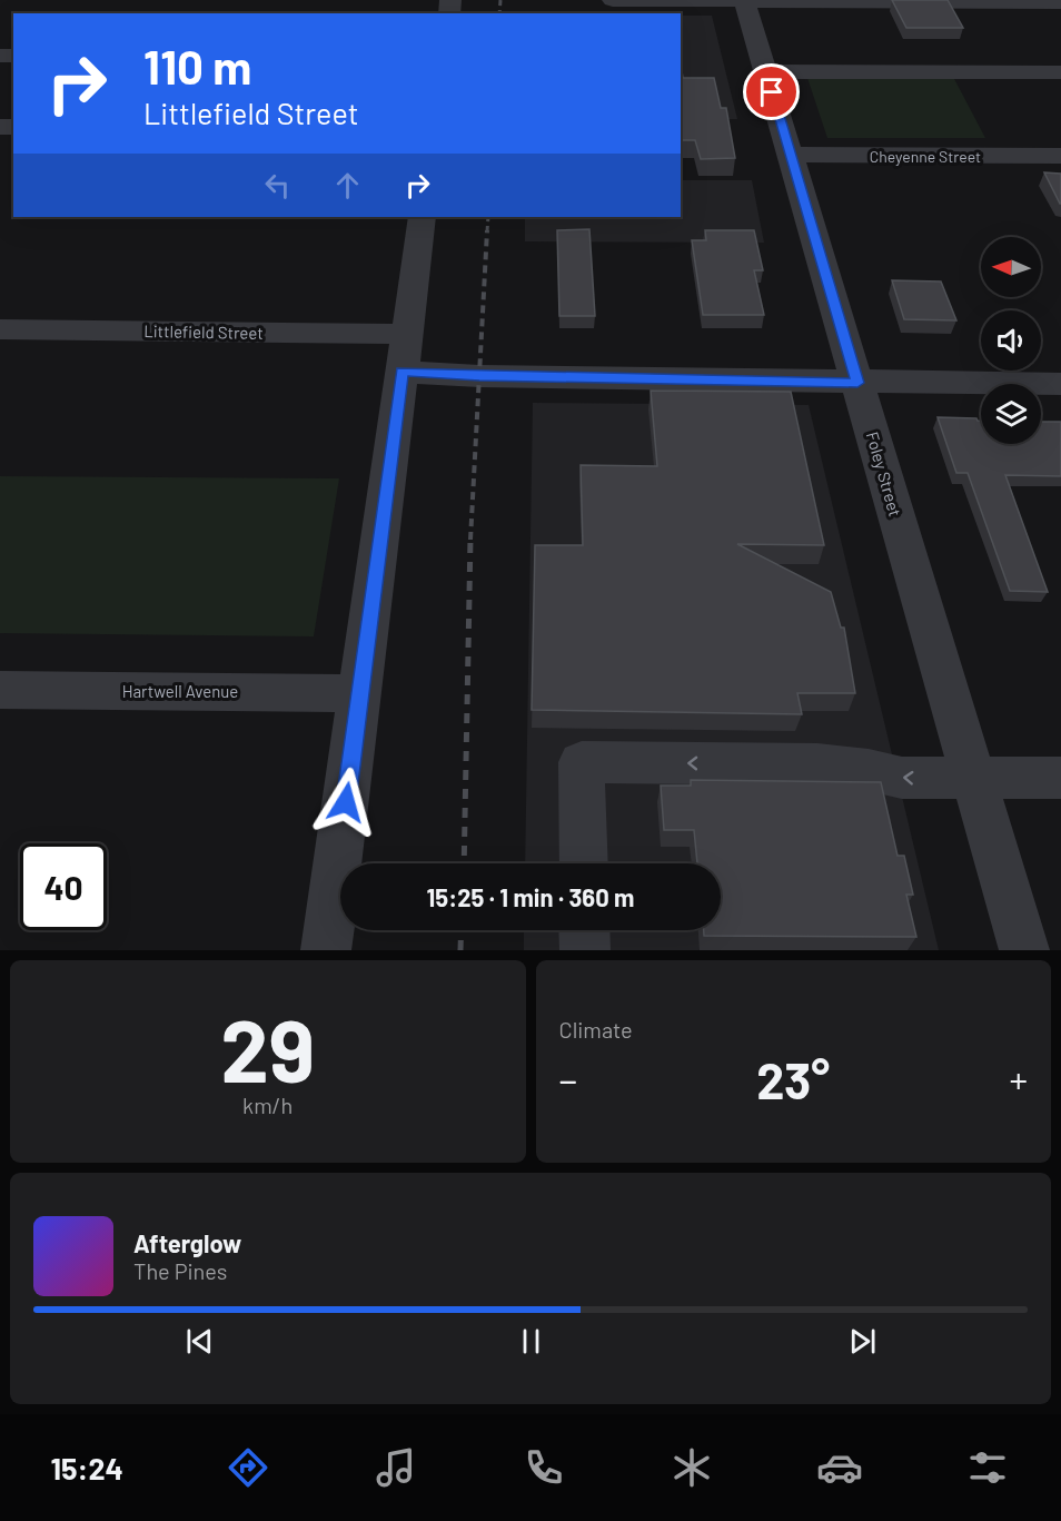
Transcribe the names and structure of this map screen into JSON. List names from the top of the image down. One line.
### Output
{"streets":{"street":["Cheyenne Street","Littlefield Street","Foley Street","Hartwell Avenue"]},"crossings":[["Cheyenne Street","Foley Street"]],"north":"left","page":{"turn":["110 m","Littlefield Street"],"limit":"40","trip":"15:25 · 1 min · 360 m","tile":[["29","km/h"],"Climate"],"heat":["−","23°","+"],"song":["Afterglow","The Pines"],"tabs":"15:24"}}
